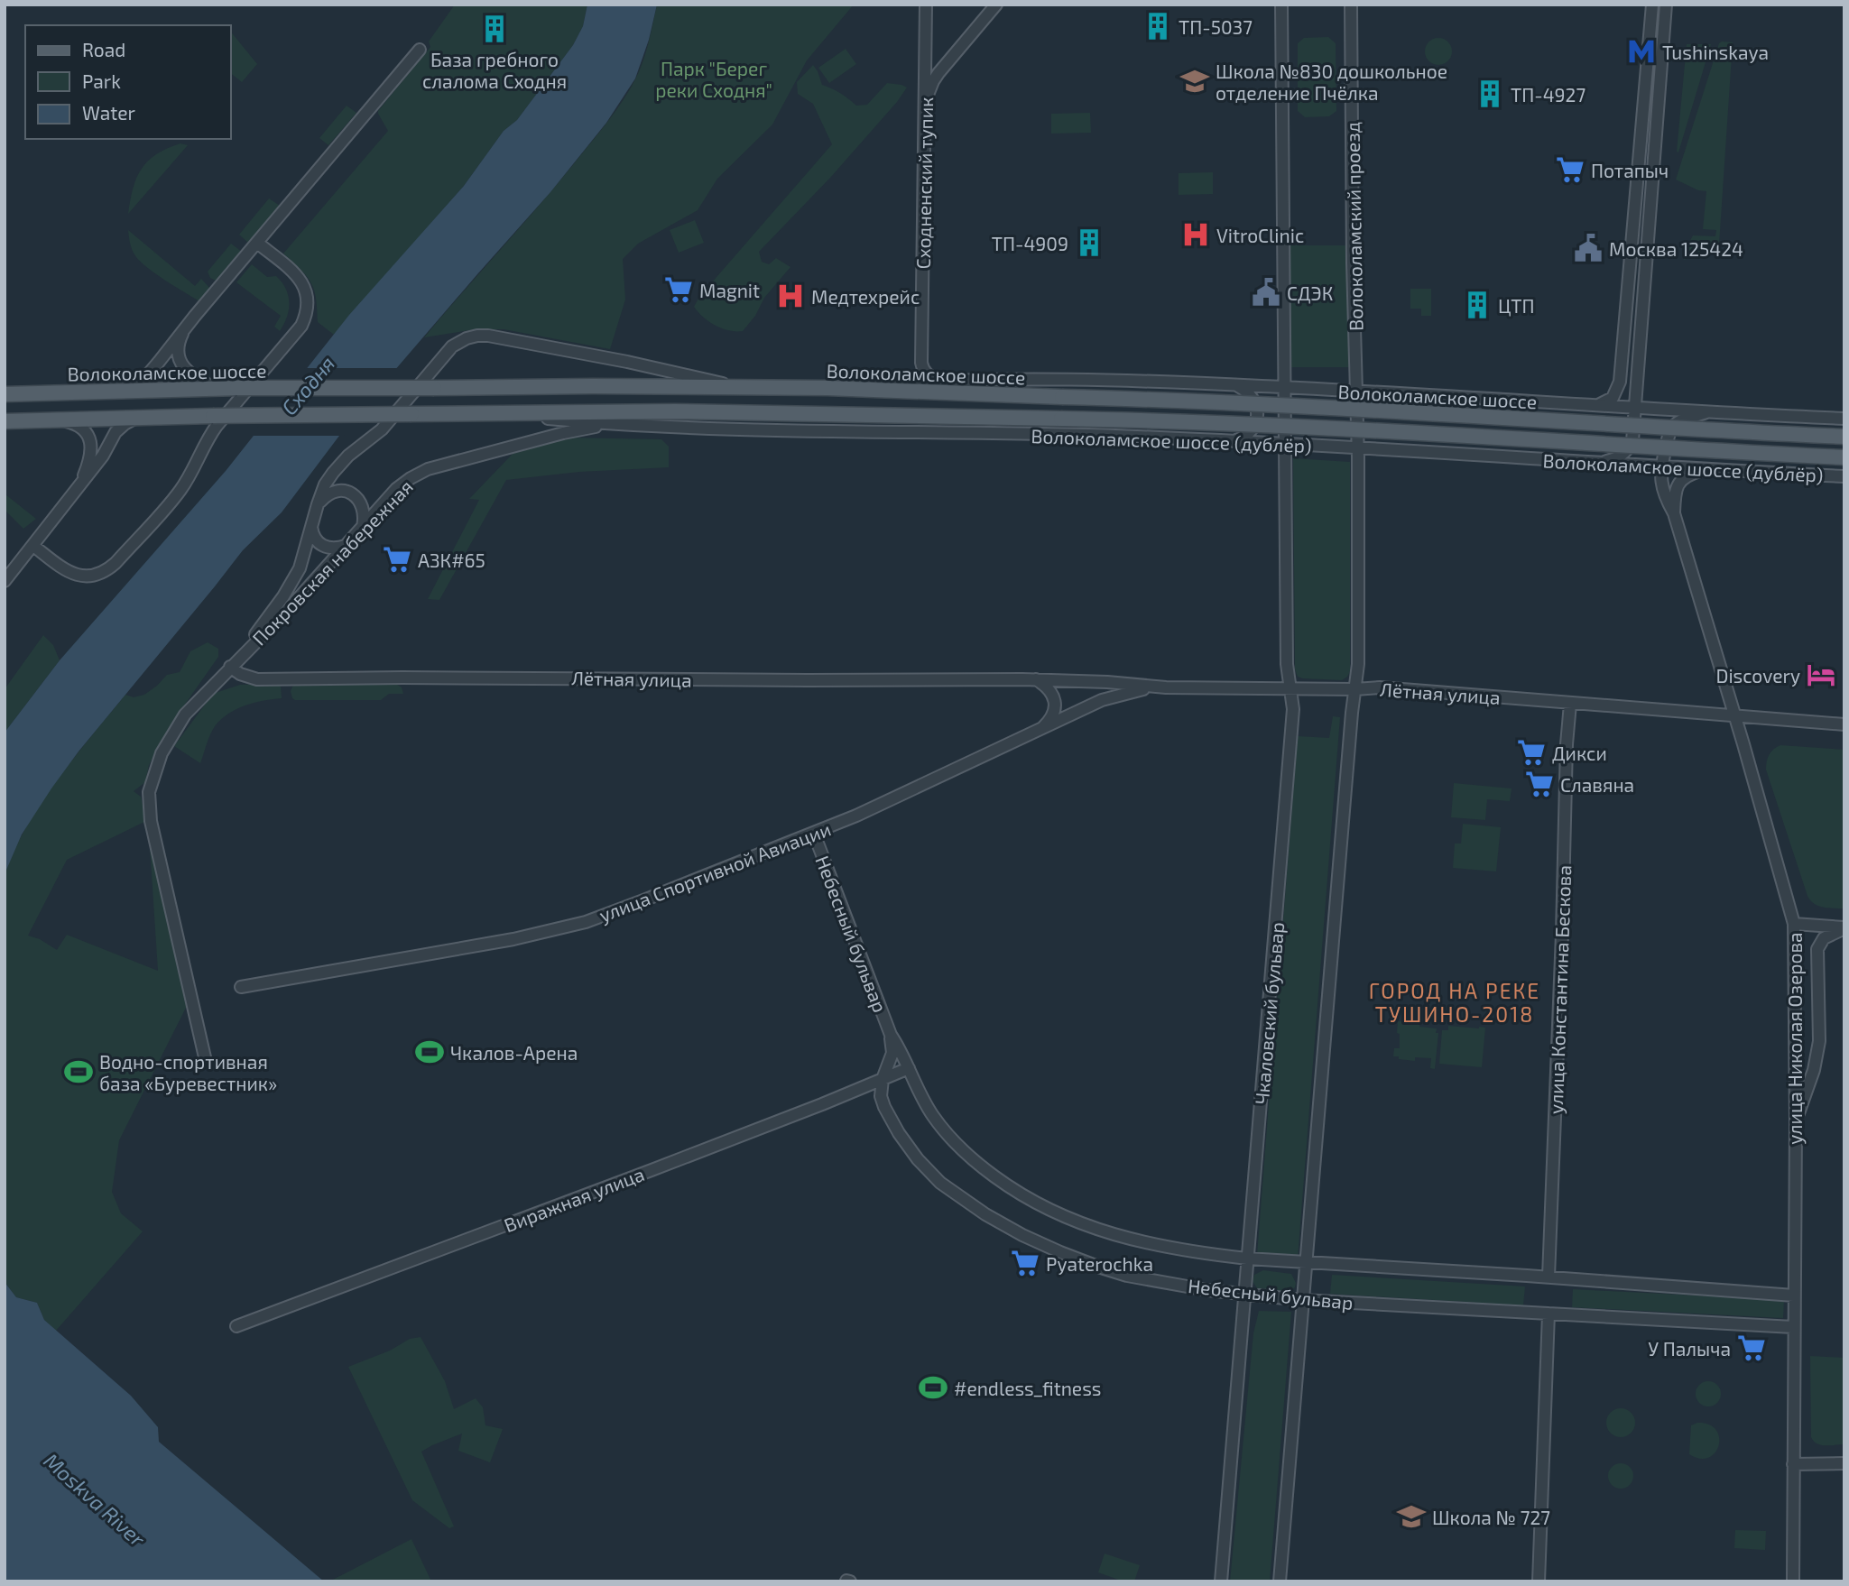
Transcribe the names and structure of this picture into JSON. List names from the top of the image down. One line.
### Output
{"streets":{"main road":["Волоколамское шоссе"],"street":["Сходненский тупик","Волоколамский проезд","Волоколамское шоссе (дублёр)","Покровская набережная","Лётная улица","улица Спортивной Авиации","Небесный бульвар","улица Константина Бескова","Чкаловский бульвар","улица Николая Озерова","Виражная улица"]},"crossings":[["Волоколамский проезд","Волоколамское шоссе (дублёр)"],["Волоколамское шоссе","Волоколамское шоссе (дублёр)"],["Волоколамское шоссе","Покровская набережная"],["Волоколамское шоссе (дублёр)","Покровская набережная"],["Волоколамское шоссе (дублёр)","Чкаловский бульвар"],["Волоколамское шоссе (дублёр)","улица Николая Озерова"],["Покровская набережная","Лётная улица"],["Лётная улица","улица Спортивной Авиации"],["Лётная улица","улица Константина Бескова"],["Лётная улица","Чкаловский бульвар"],["Лётная улица","улица Николая Озерова"],["улица Спортивной Авиации","Небесный бульвар"],["Небесный бульвар","улица Константина Бескова"],["Небесный бульвар","Чкаловский бульвар"],["Небесный бульвар","улица Николая Озерова"],["Небесный бульвар","Виражная улица"]],"districts":["ГОРОД НА РЕКЕ ТУШИНО-2018"],"water":["Сходня","Moskva River"],"parks":["Парк \"Берег реки Сходня\""],"places":{"building":["ТП-5037","База гребного слалома Сходня","ТП-4927","ТП-4909","ЦТП"],"metro station":["Tushinskaya"],"school or university":["Школа №830 дошкольное отделение Пчёлка","Школа № 727"],"supermarket":["Потапыч","Magnit","АЗК#65","Дикси","Славяна","Pyaterochka","У Палыча"],"hospital":["VitroClinic","Медтехрейс"],"public building":["Москва 125424","СДЭК"],"hotel":["Discovery"],"sports":["Чкалов-Арена","Водно-спортивная база «Буревестник»","#endless_fitness"]},"legend":["Road","Park","Water"]}
